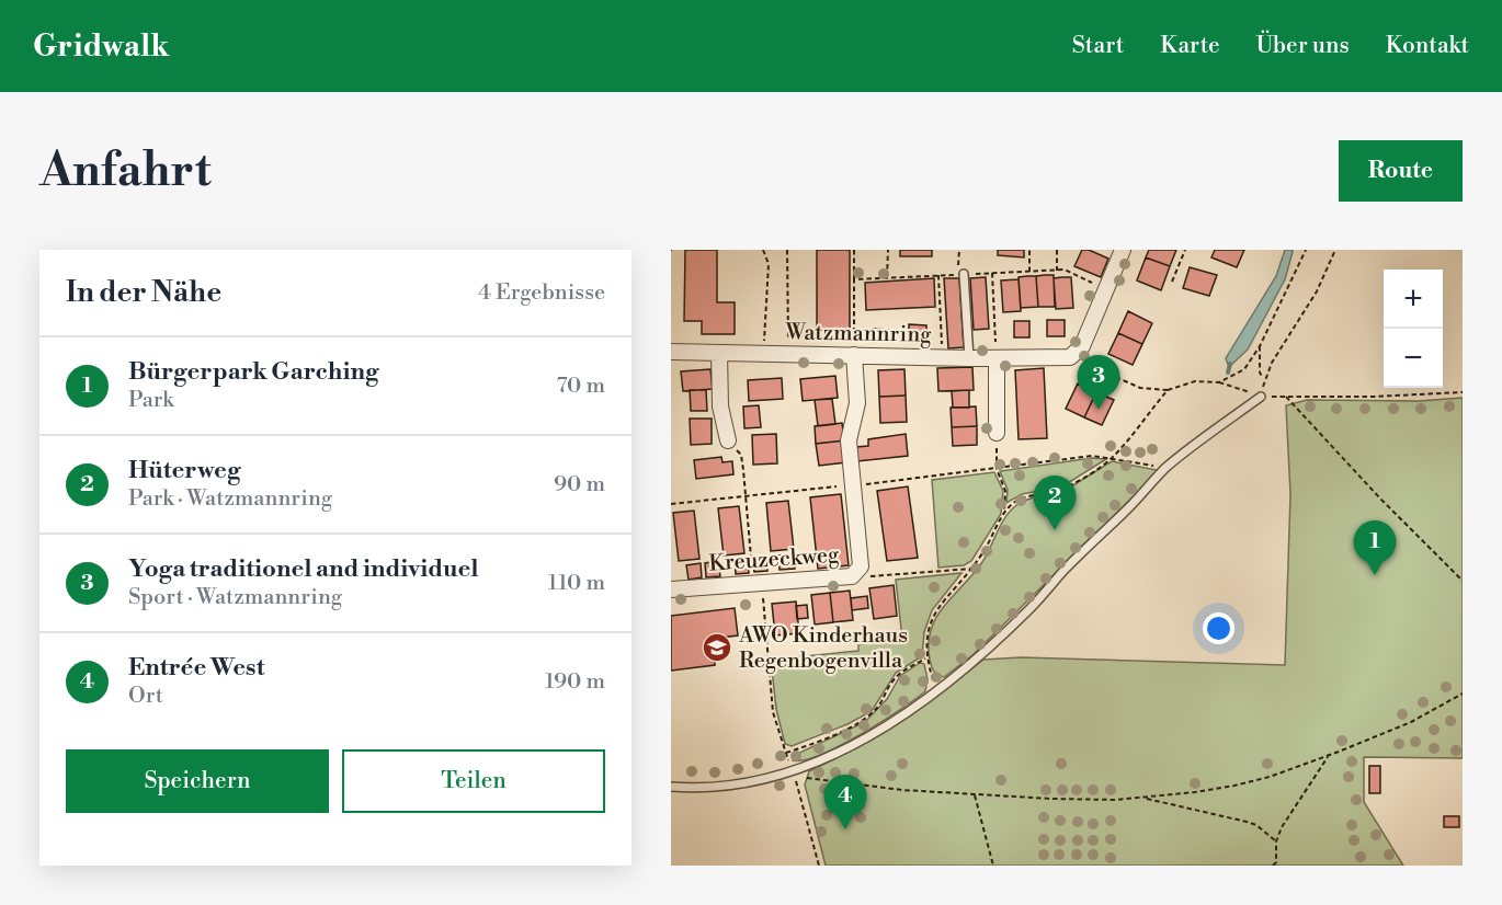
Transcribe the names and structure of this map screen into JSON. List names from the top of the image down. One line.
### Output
{"streets":{"street":["Watzmannring","Kreuzeckweg"]},"crossings":[["Watzmannring","Kreuzeckweg"]],"places":{"school or university":["AWO Kinderhaus Regenbogenvilla"]},"page":{"header":"Gridwalk","nav":["Start","Karte","Über uns","Kontakt"],"buttons":["Route",["Speichern","Teilen"]],"title":"Anfahrt","heading":["In der Nähe","4 Ergebnisse"],"map_buttons":["+","−"],"list":[{"mark":"1","name":"Bürgerpark Garching","note":"Park","value":"70 m"},{"mark":"2","name":"Hüterweg","note":"Park · Watzmannring","value":"90 m"},{"mark":"3","name":"Yoga traditionel and individuel","note":"Sport · Watzmannring","value":"110 m"},{"mark":"4","name":"Entrée West","note":"Ort","value":"190 m"}],"pins":["3","2","1","4"]}}
